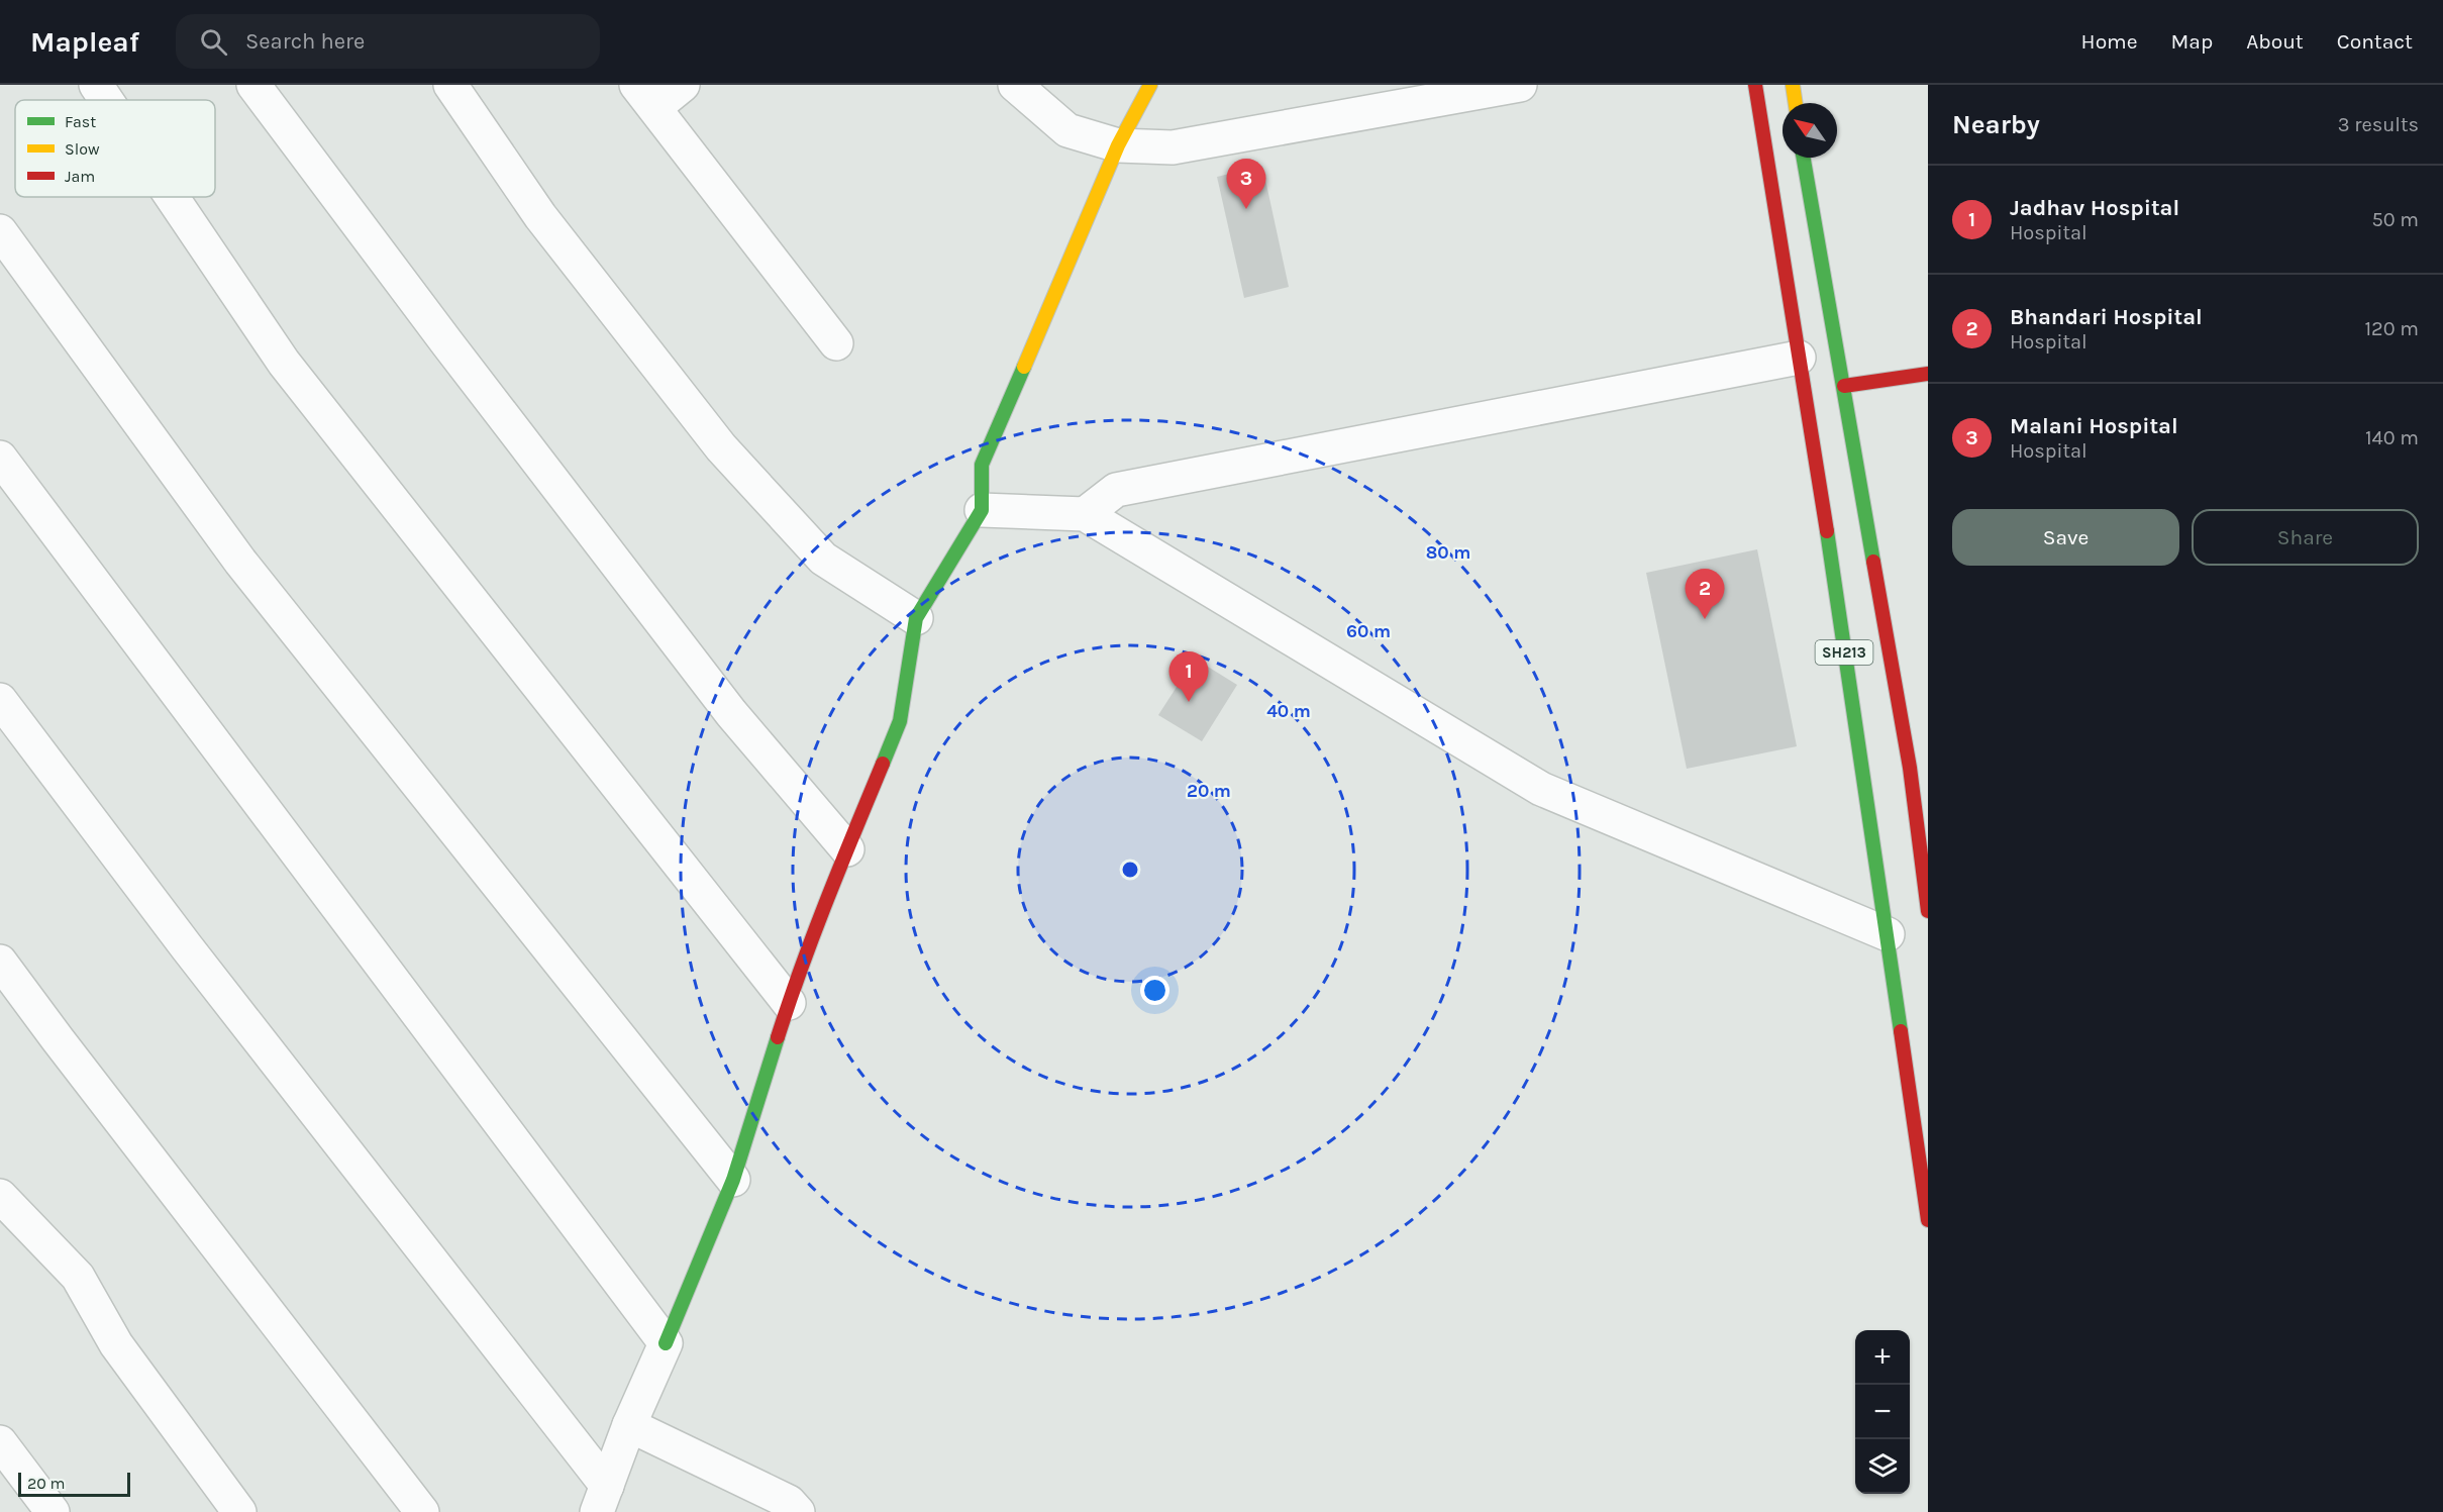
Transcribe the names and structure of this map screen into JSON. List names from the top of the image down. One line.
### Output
{"streets":{"main road":["SH213"]},"legend":["Fast","Slow","Jam"],"scale_bar":"20 m","north":"top left","page":{"header":"Mapleaf","search":"Search here","nav":["Home","Map","About","Contact"],"heading":["Nearby","3 results"],"pins":["3","2","1"],"list":[{"mark":"1","name":"Jadhav Hospital","note":"Hospital","value":"50 m"},{"mark":"2","name":"Bhandari Hospital","note":"Hospital","value":"120 m"},{"mark":"3","name":"Malani Hospital","note":"Hospital","value":"140 m"}],"buttons":["Save","Share"],"map_buttons":["+","−"],"scale":"20 m"},"rings":["80 m","60 m","40 m","20 m"]}
